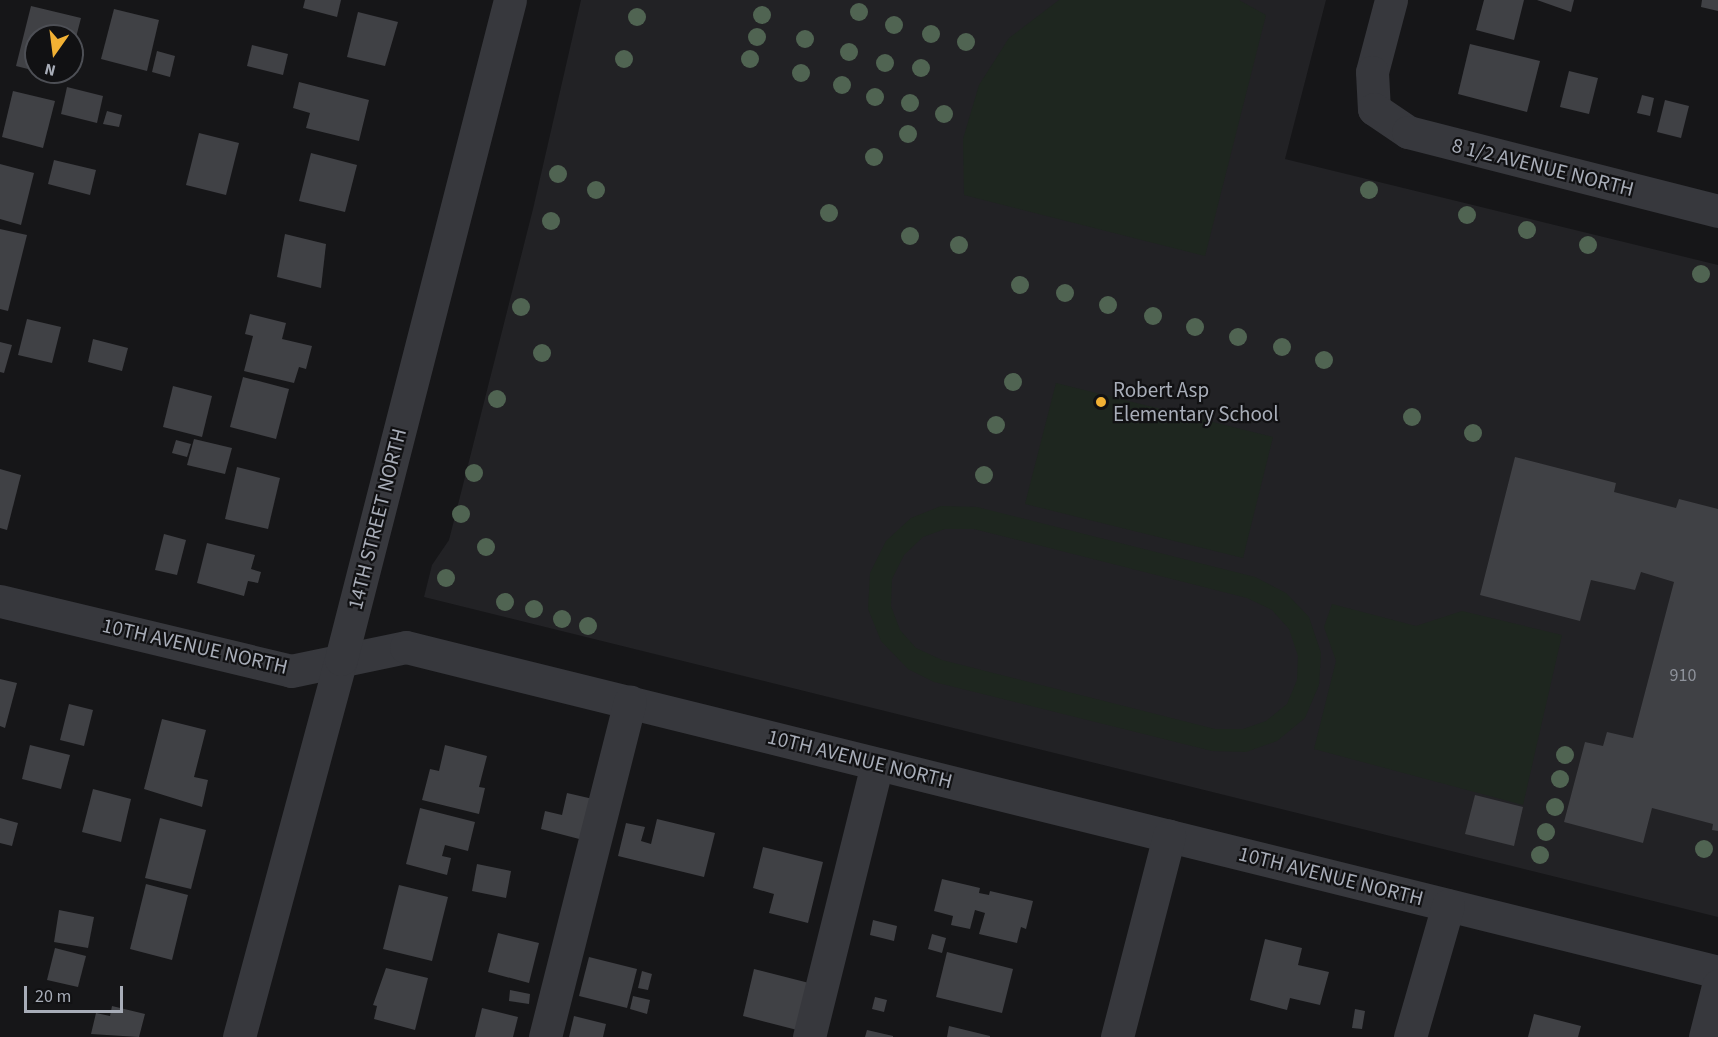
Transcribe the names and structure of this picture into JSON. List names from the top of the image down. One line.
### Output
{"streets":{"street":["8 1/2 AVENUE NORTH","14TH STREET NORTH","10TH AVENUE NORTH"]},"crossings":[["14TH STREET NORTH","10TH AVENUE NORTH"]],"places":["Robert Asp Elementary School"],"house_numbers":["910"],"scale_bar":"20 m","north":"bottom"}
